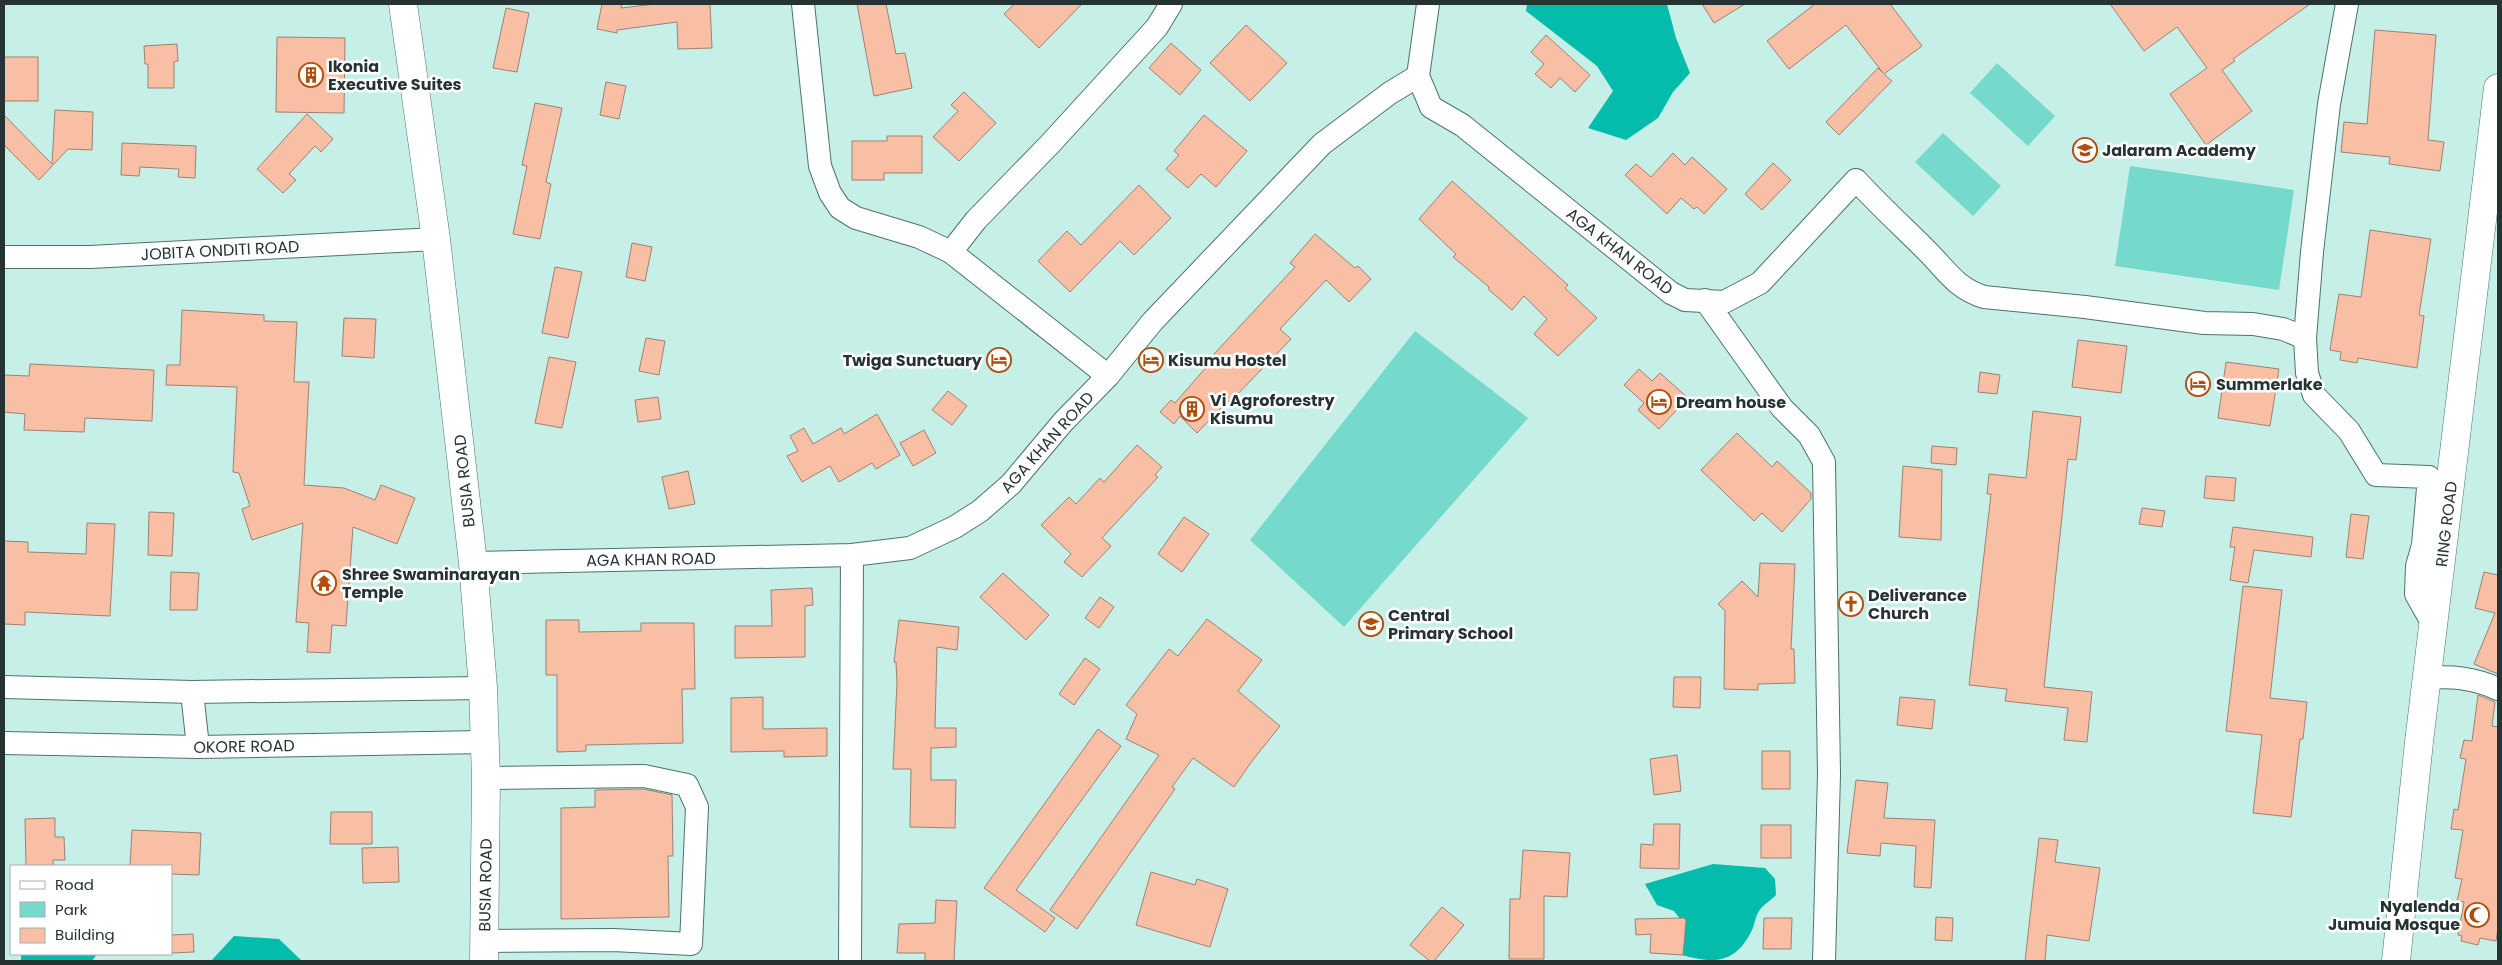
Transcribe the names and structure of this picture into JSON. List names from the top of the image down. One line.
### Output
{"streets":{"main road":["BUSIA ROAD","RING ROAD"],"street":["JOBITA ONDITI ROAD","AGA KHAN ROAD","OKORE ROAD"]},"crossings":[["JOBITA ONDITI ROAD","BUSIA ROAD"],["AGA KHAN ROAD","BUSIA ROAD"],["BUSIA ROAD","OKORE ROAD"]],"places":{"building":["Ikonia Executive Suites","Vi Agroforestry Kisumu"],"school or university":["Jalaram Academy","Central Primary School"],"hotel":["Twiga Sunctuary","Kisumu Hostel","Summerlake","Dream house"],"temple":["Shree Swaminarayan Temple"],"church":["Deliverance Church"],"mosque":["Nyalenda Jumuia Mosque"]},"legend":["Road","Park","Building"]}
